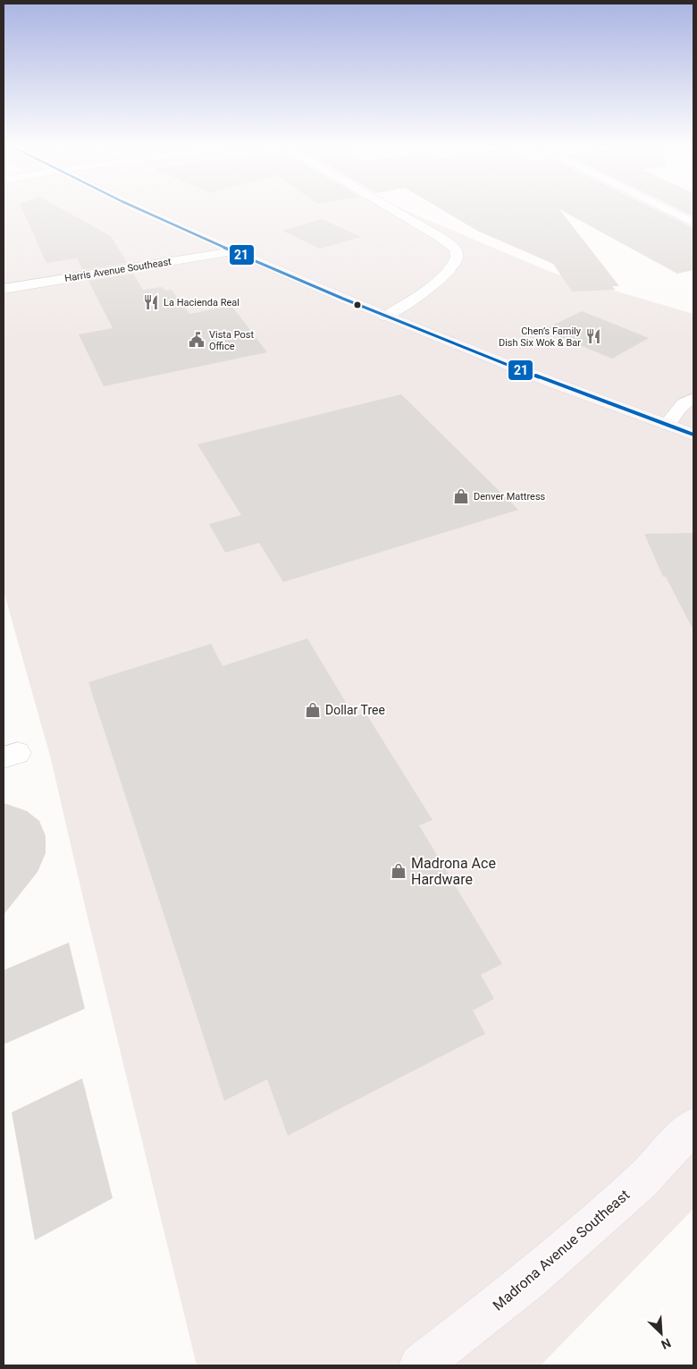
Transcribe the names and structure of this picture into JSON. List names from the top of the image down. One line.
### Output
{"streets":{"main road":["Madrona Avenue Southeast"],"street":["Harris Avenue Southeast"]},"places":{"restaurant":["La Hacienda Real","Chen’s Family Dish Six Wok & Bar"],"public building":["Vista Post Office"],"shop":["Denver Mattress","Dollar Tree","Madrona Ace Hardware"]},"lines":["transit line 21"],"north":"bottom right"}
